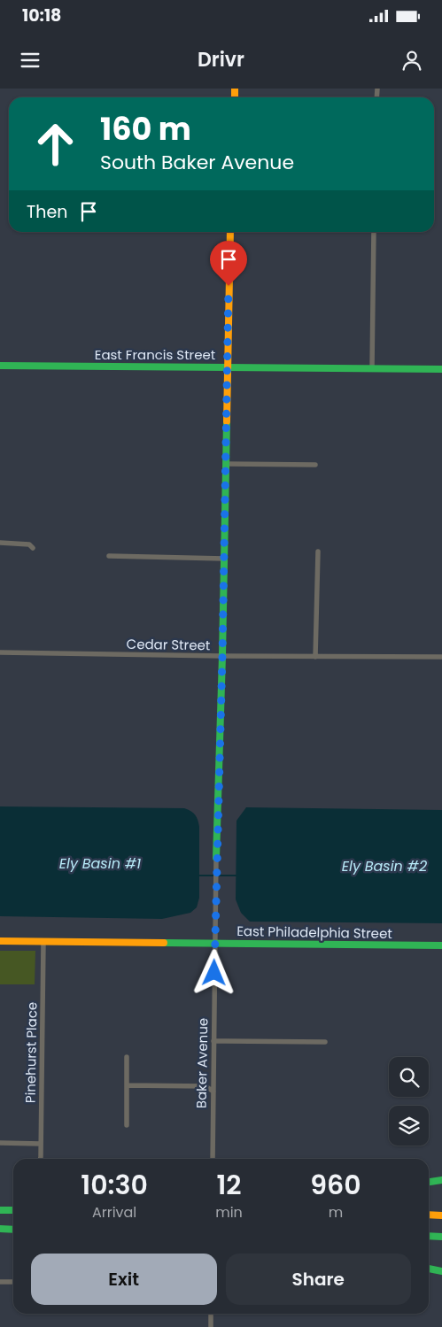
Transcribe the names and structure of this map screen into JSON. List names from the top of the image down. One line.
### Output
{"streets":{"main road":["East Francis Street","East Philadelphia Street"],"street":["Cedar Street","Pinehurst Place","Baker Avenue"]},"crossings":[["East Philadelphia Street","Pinehurst Place"],["East Philadelphia Street","Baker Avenue"]],"water":["Ely Basin #1","Ely Basin #2"],"page":{"status":"10:18","header":"Drivr","turn":["160 m","South Baker Avenue"],"then":"Then","eta":["10:30","Arrival","12","min","960","m"],"buttons":["Exit","Share"]}}
